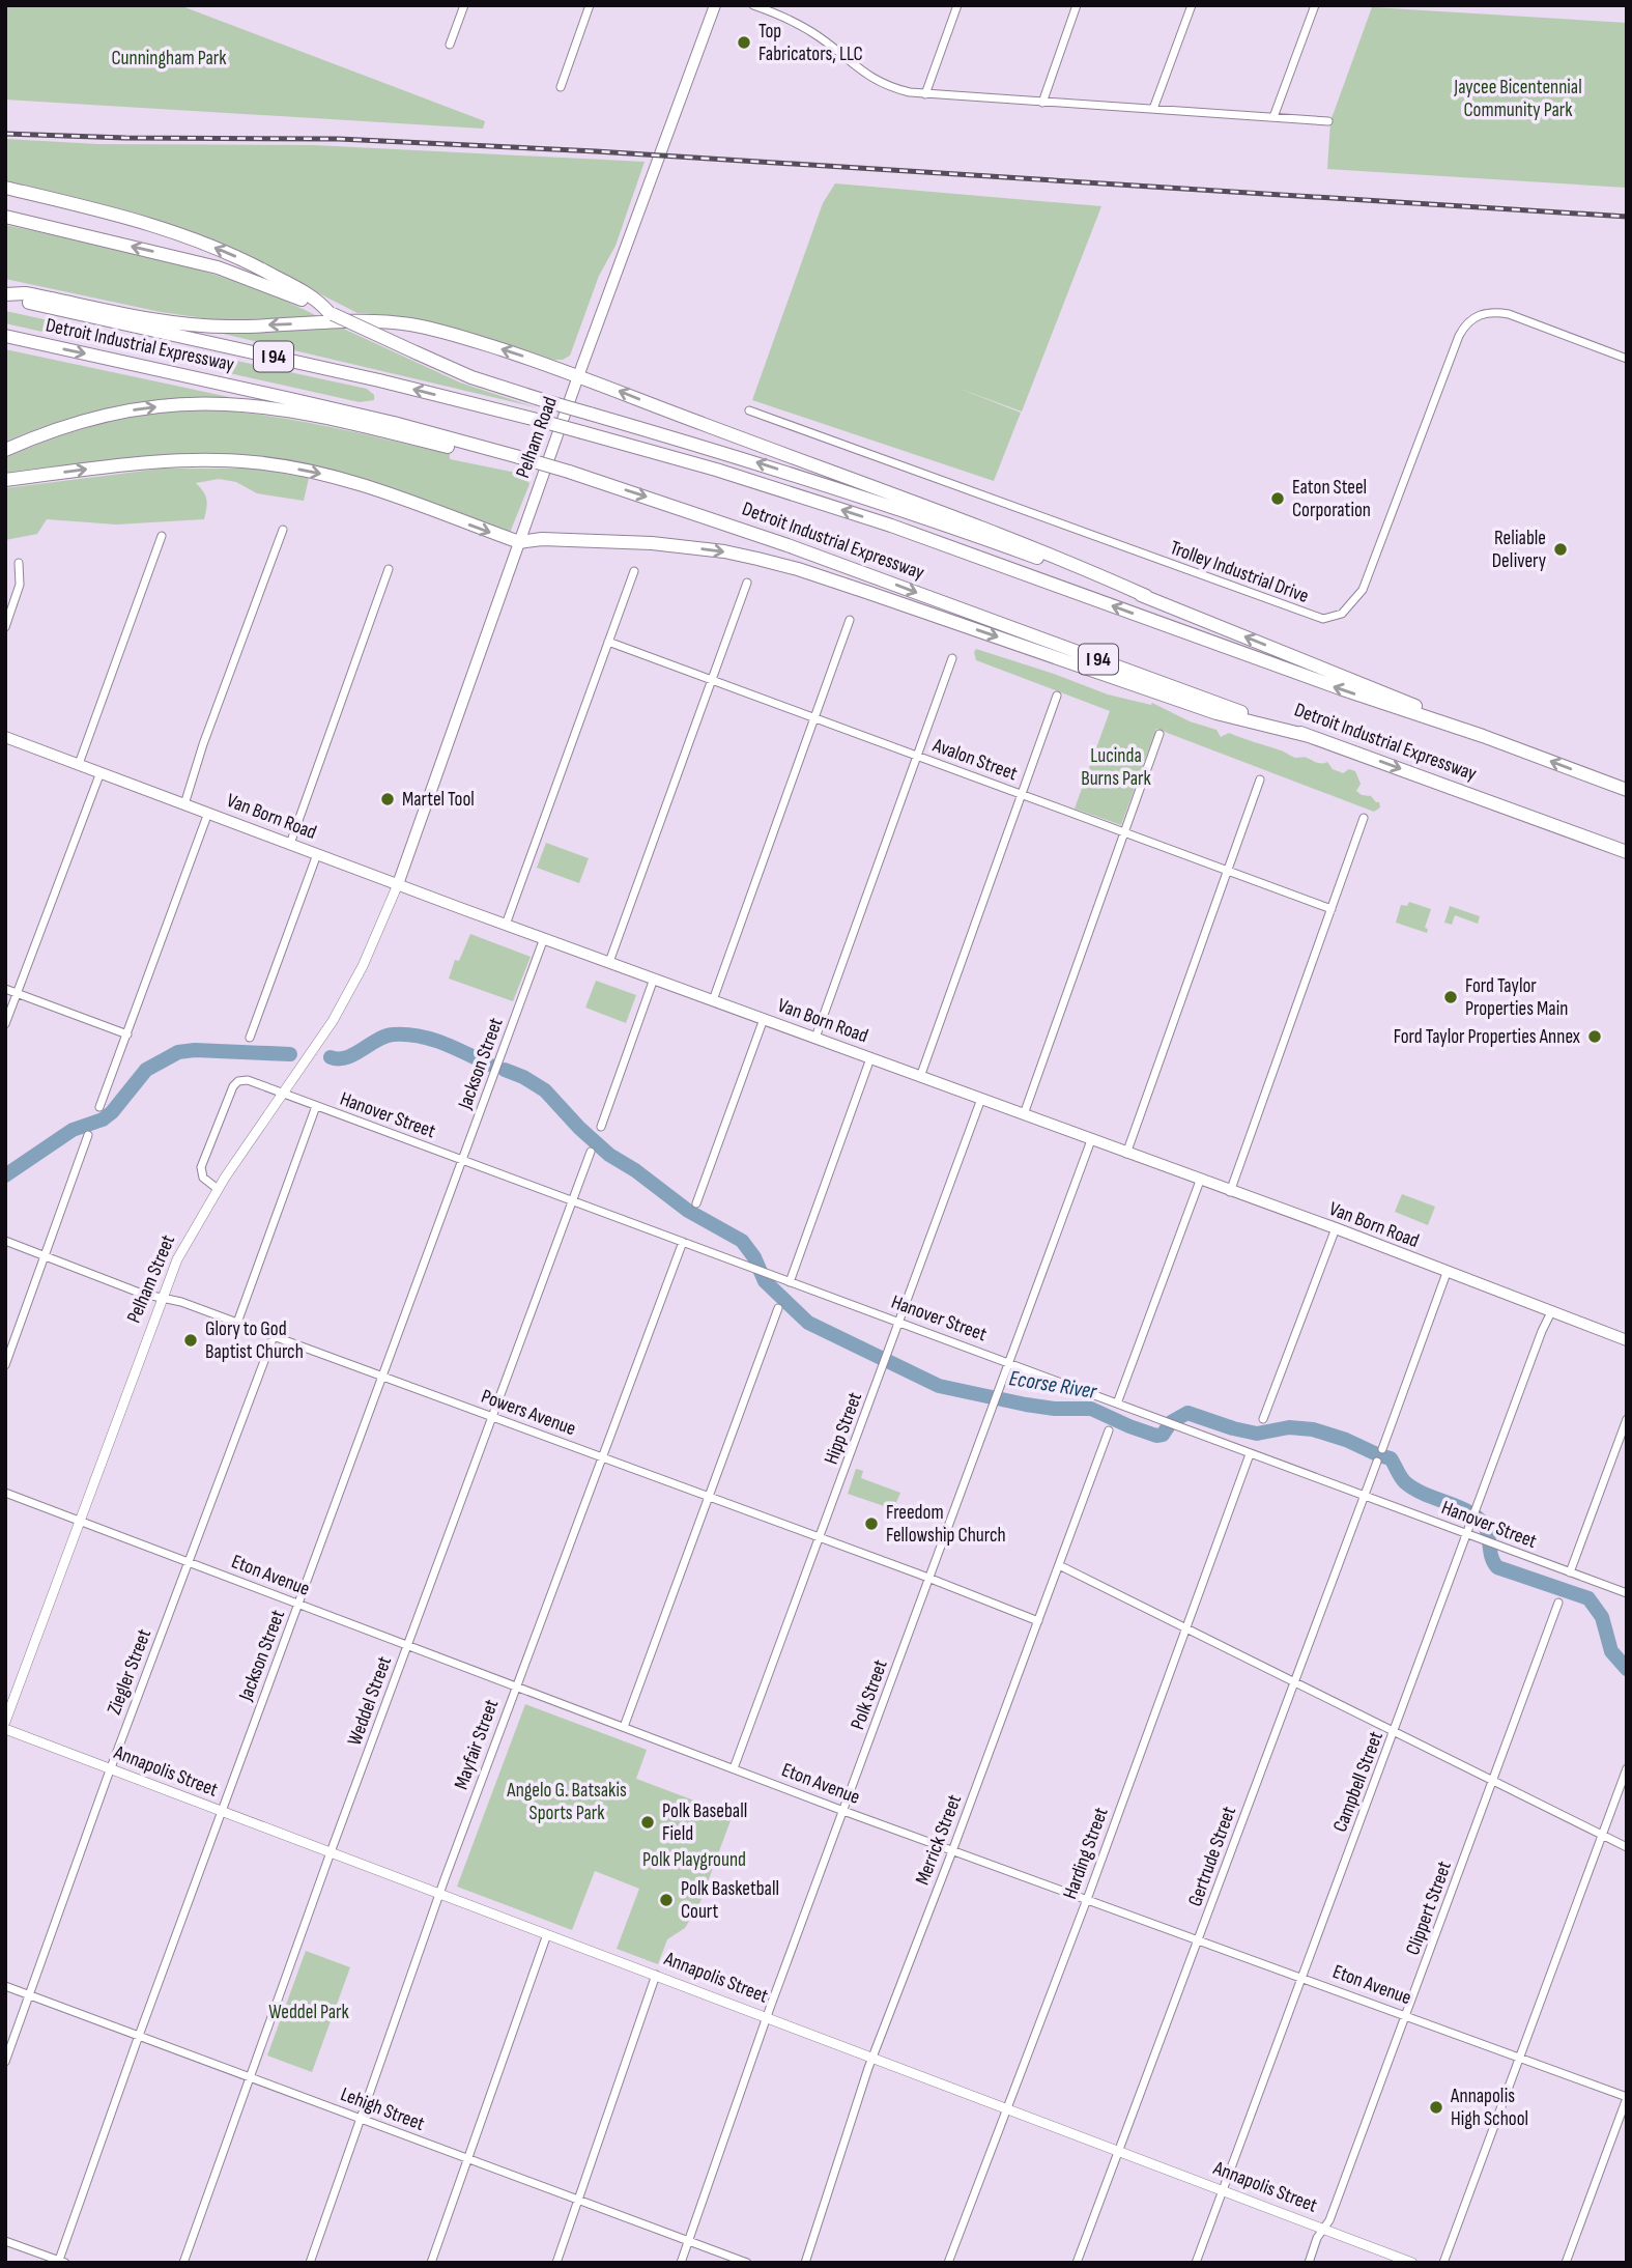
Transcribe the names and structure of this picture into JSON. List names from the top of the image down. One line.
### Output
{"streets":{"highway":["Detroit Industrial Expressway","I 94"],"main road":["Pelham Road","Van Born Road"],"street":["Trolley Industrial Drive","Avalon Street","Jackson Street","Hanover Street","Pelham Street","Powers Avenue","Hipp Street","Eton Avenue","Ziegler Street","Polk Street","Weddel Street","Mayfair Street","Annapolis Street","Campbell Street","Merrick Street","Harding Street","Gertrude Street","Clippert Street","Lehigh Street"]},"crossings":[["Pelham Road","Van Born Road"],["Pelham Road","Pelham Street"],["Van Born Road","Jackson Street"],["Van Born Road","Pelham Street"],["Van Born Road","Hipp Street"],["Van Born Road","Polk Street"],["Van Born Road","Campbell Street"],["Jackson Street","Hanover Street"],["Jackson Street","Powers Avenue"],["Jackson Street","Eton Avenue"],["Jackson Street","Annapolis Street"],["Jackson Street","Lehigh Street"],["Hanover Street","Pelham Street"],["Hanover Street","Hipp Street"],["Hanover Street","Polk Street"],["Hanover Street","Weddel Street"],["Hanover Street","Mayfair Street"],["Hanover Street","Campbell Street"],["Hanover Street","Harding Street"],["Hanover Street","Gertrude Street"],["Pelham Street","Powers Avenue"],["Pelham Street","Eton Avenue"],["Powers Avenue","Hipp Street"],["Powers Avenue","Ziegler Street"],["Powers Avenue","Polk Street"],["Powers Avenue","Weddel Street"],["Powers Avenue","Mayfair Street"],["Powers Avenue","Merrick Street"],["Hipp Street","Eton Avenue"],["Eton Avenue","Ziegler Street"],["Eton Avenue","Polk Street"],["Eton Avenue","Weddel Street"],["Eton Avenue","Mayfair Street"],["Eton Avenue","Campbell Street"],["Eton Avenue","Merrick Street"],["Eton Avenue","Harding Street"],["Eton Avenue","Gertrude Street"],["Eton Avenue","Clippert Street"],["Ziegler Street","Annapolis Street"],["Ziegler Street","Lehigh Street"],["Polk Street","Annapolis Street"],["Polk Street","Lehigh Street"],["Weddel Street","Annapolis Street"],["Weddel Street","Lehigh Street"],["Mayfair Street","Annapolis Street"],["Mayfair Street","Lehigh Street"],["Annapolis Street","Campbell Street"],["Annapolis Street","Merrick Street"],["Annapolis Street","Harding Street"],["Annapolis Street","Gertrude Street"],["Annapolis Street","Clippert Street"]],"water":["Ecorse River"],"parks":["Cunningham Park","Jaycee Bicentennial Community Park","Lucinda Burns Park","Angelo G. Batsakis Sports Park","Polk Playground","Weddel Park"],"places":["Top Fabricators, LLC","Eaton Steel Corporation","Reliable Delivery","Martel Tool","Ford Taylor Properties Main","Ford Taylor Properties Annex","Glory to God Baptist Church","Freedom Fellowship Church","Polk Baseball Field","Polk Basketball Court","Annapolis High School"]}
